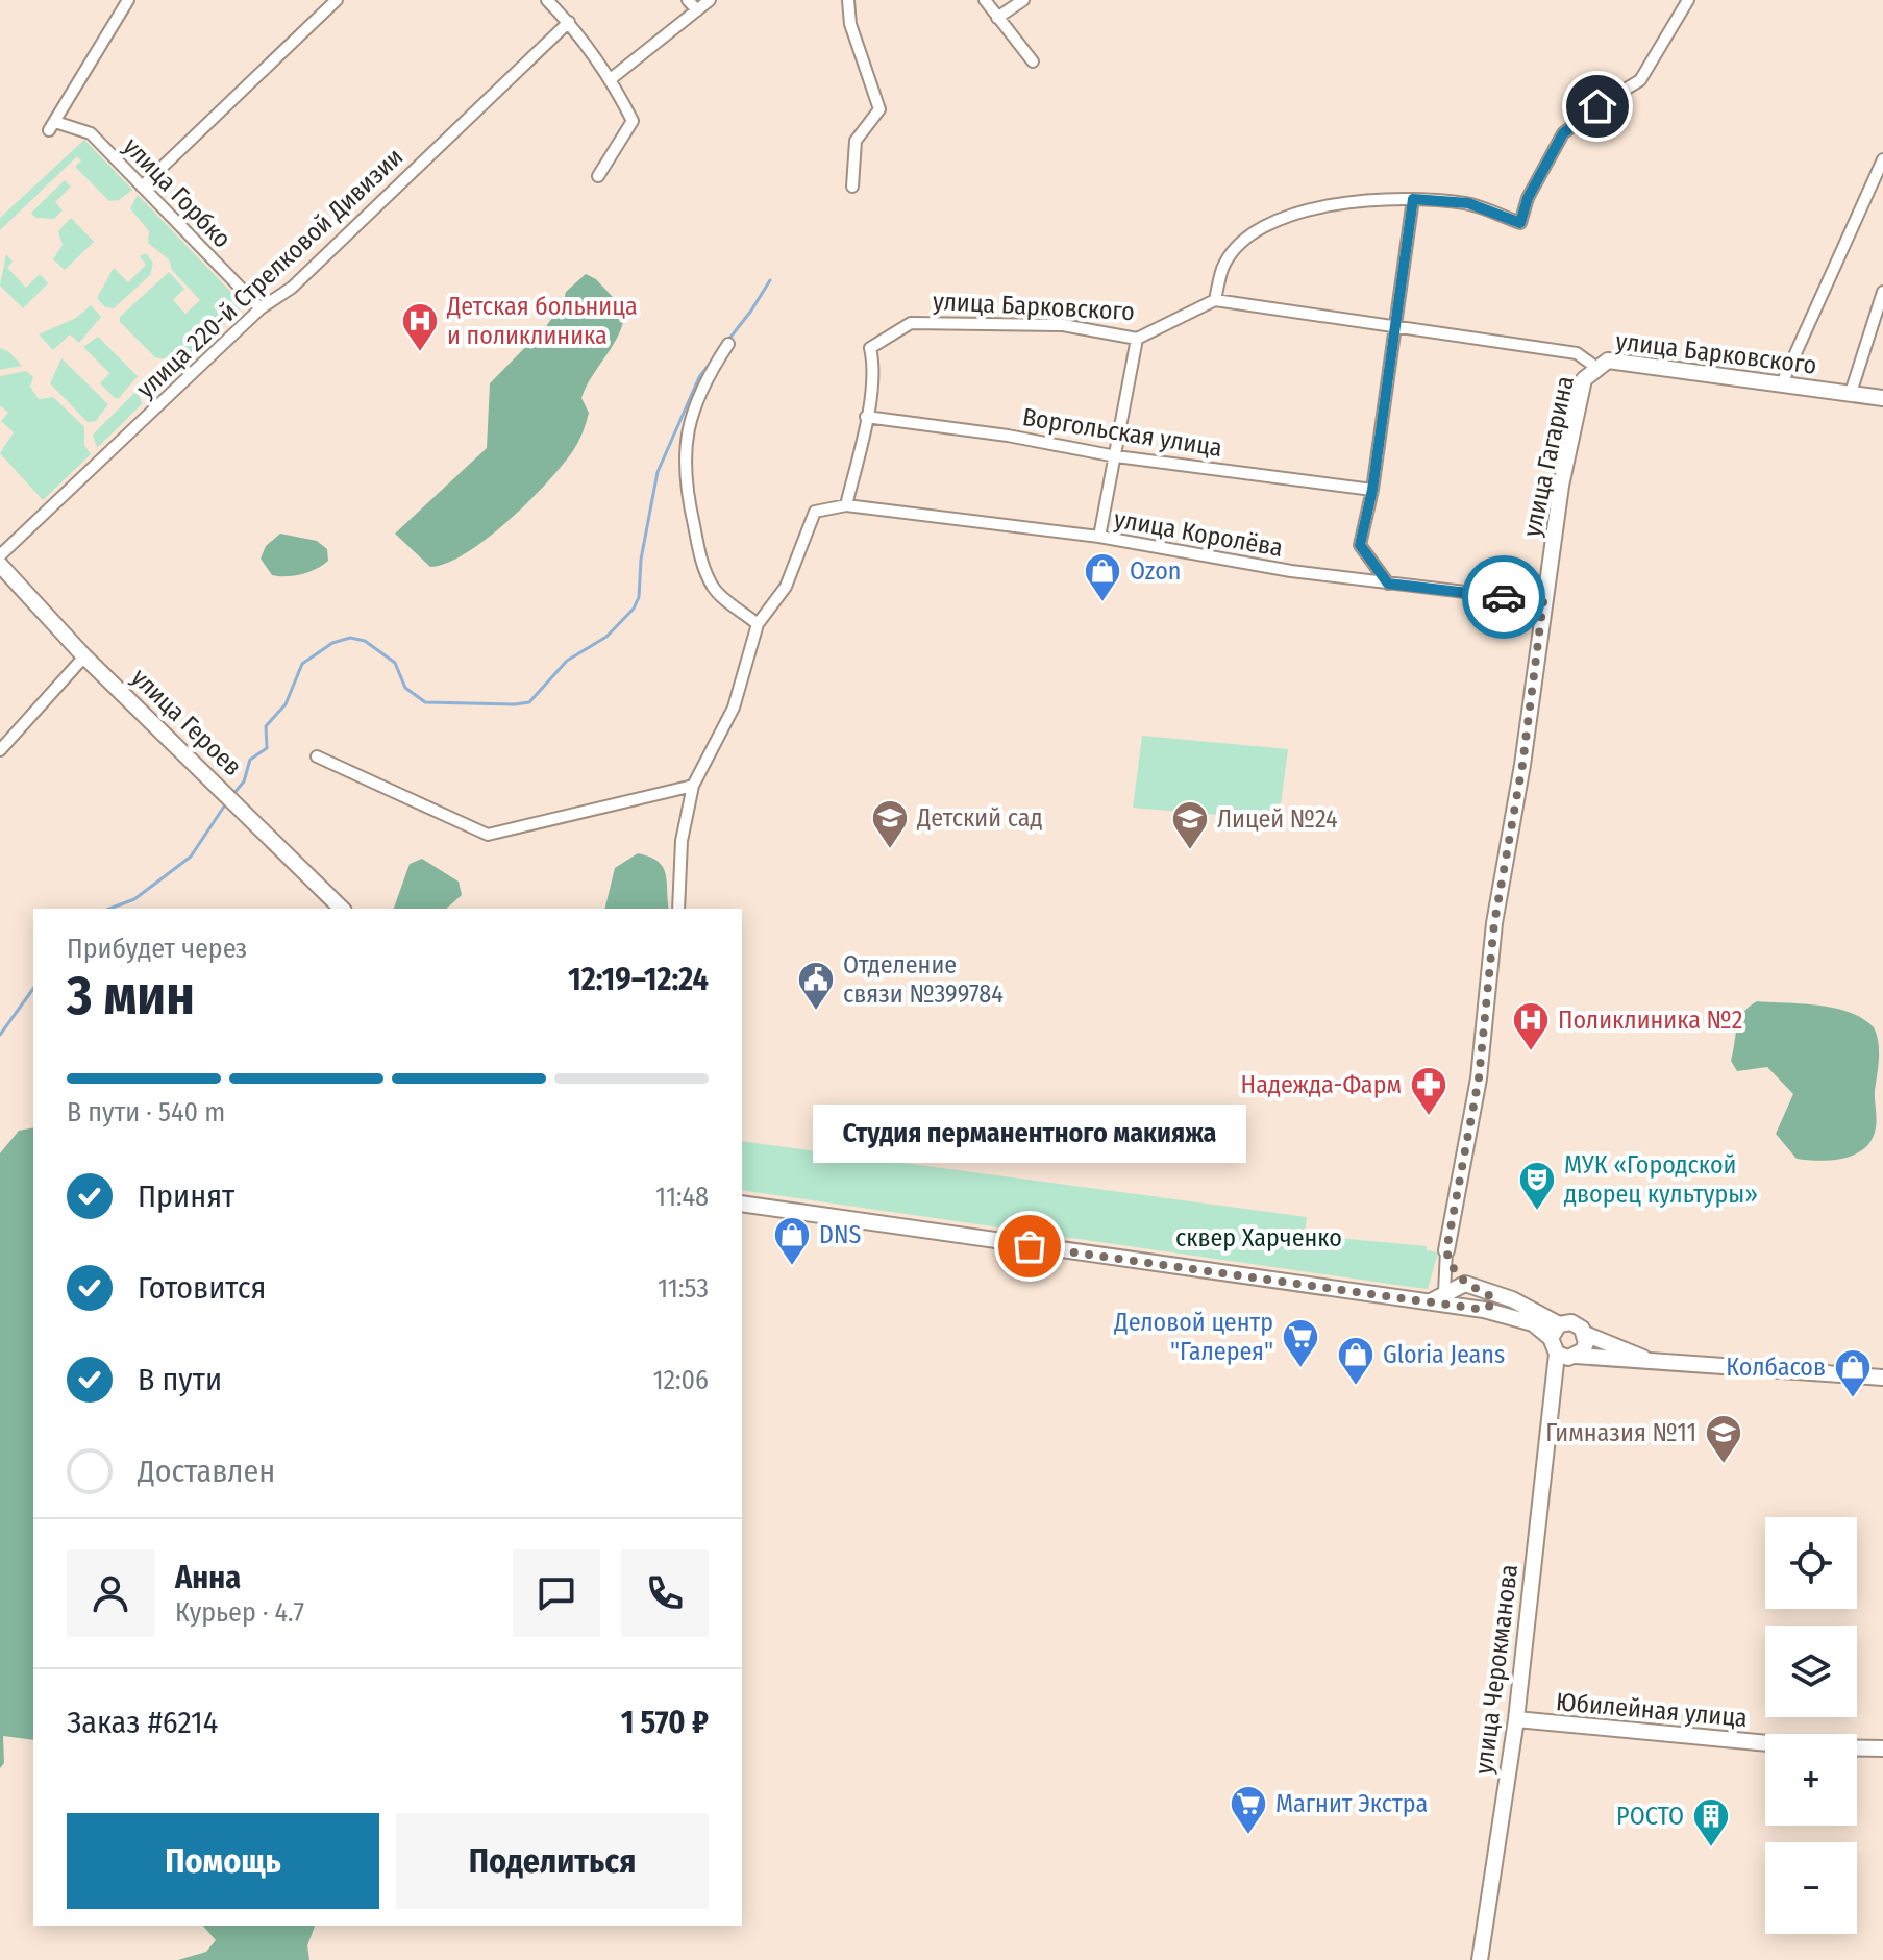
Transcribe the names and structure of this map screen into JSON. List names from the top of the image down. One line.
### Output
{"streets":{"street":["улица Горбко","улица 220-й Стрелковой Дивизии","улица Барковского","Воргольская улица","улица Гагарина","улица Королёва","улица Героев","улица Черокманова","Юбилейная улица"]},"crossings":[["улица Горбко","улица 220-й Стрелковой Дивизии"],["улица Барковского","Воргольская улица"],["улица Барковского","улица Гагарина"],["улица Гагарина","улица Королёва"],["улица Черокманова","Юбилейная улица"]],"parks":["сквер Харченко"],"places":{"hospital":["Детская больница и поликлиника","Поликлиника №2"],"shop":["Ozon","DNS","Gloria Jeans","Колбасов"],"school or university":["Детский сад","Лицей №24","Гимназия №11"],"public building":["Отделение связи №399784"],"pharmacy":["Надежда-Фарм"],"theatre":["МУК «Городской дворец культуры»"],"other":["Студия перманентного макияжа"],"supermarket":["Деловой центр \"Галерея\"","Магнит Экстра"],"building":["РОСТО"]},"page":{"heading":["3 мин","Прибудет через","12:19–12:24"],"panel":["Анна","Курьер · 4.7","Заказ #6214","1 570 ₽"],"bar":"В пути · 540 m","bubble":"Студия перманентного макияжа","list":[["Принят","11:48"],["Готовится","11:53"],["В пути","12:06"],"Доставлен"],"map_buttons":["+","−"],"buttons":["Помощь","Поделиться"]}}
